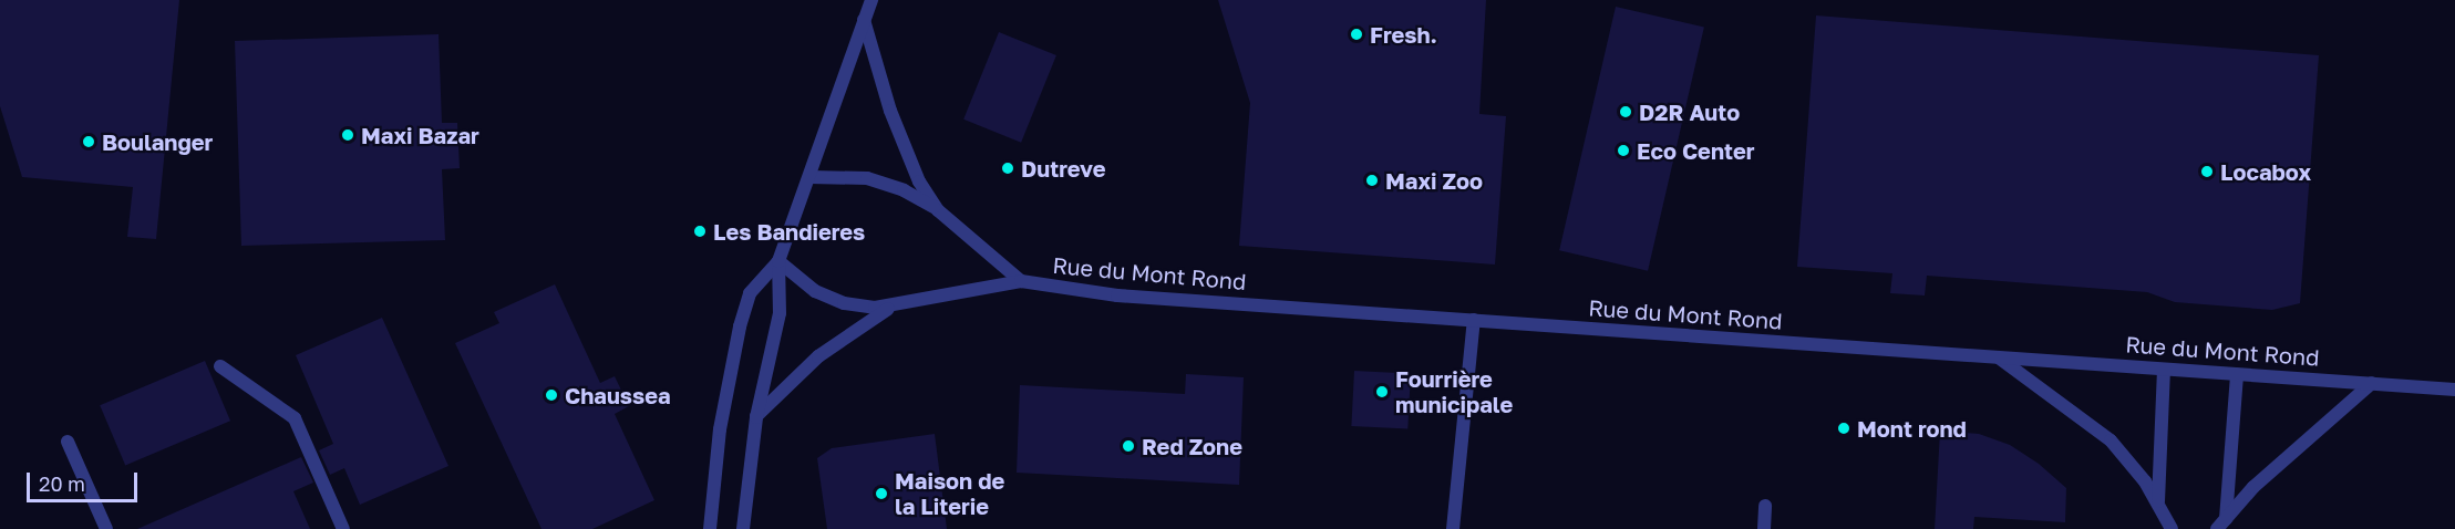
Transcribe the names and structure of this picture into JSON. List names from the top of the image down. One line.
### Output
{"streets":{"street":["Rue du Mont Rond"]},"places":["Fresh.","D2R Auto","Maxi Bazar","Boulanger","Eco Center","Dutreve","Locabox","Maxi Zoo","Les Bandieres","Fourrière municipale","Chaussea","Mont rond","Red Zone","Maison de la Literie"],"scale_bar":"20 m"}
